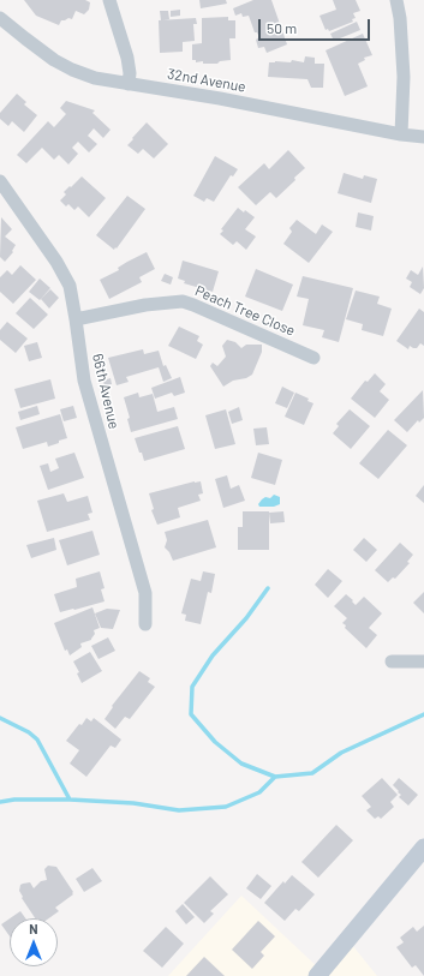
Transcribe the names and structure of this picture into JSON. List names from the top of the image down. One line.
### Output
{"streets":{"street":["32nd Avenue","Peach Tree Close","66th Avenue"]},"crossings":[["Peach Tree Close","66th Avenue"]],"scale_bar":"50 m","north":"top"}
